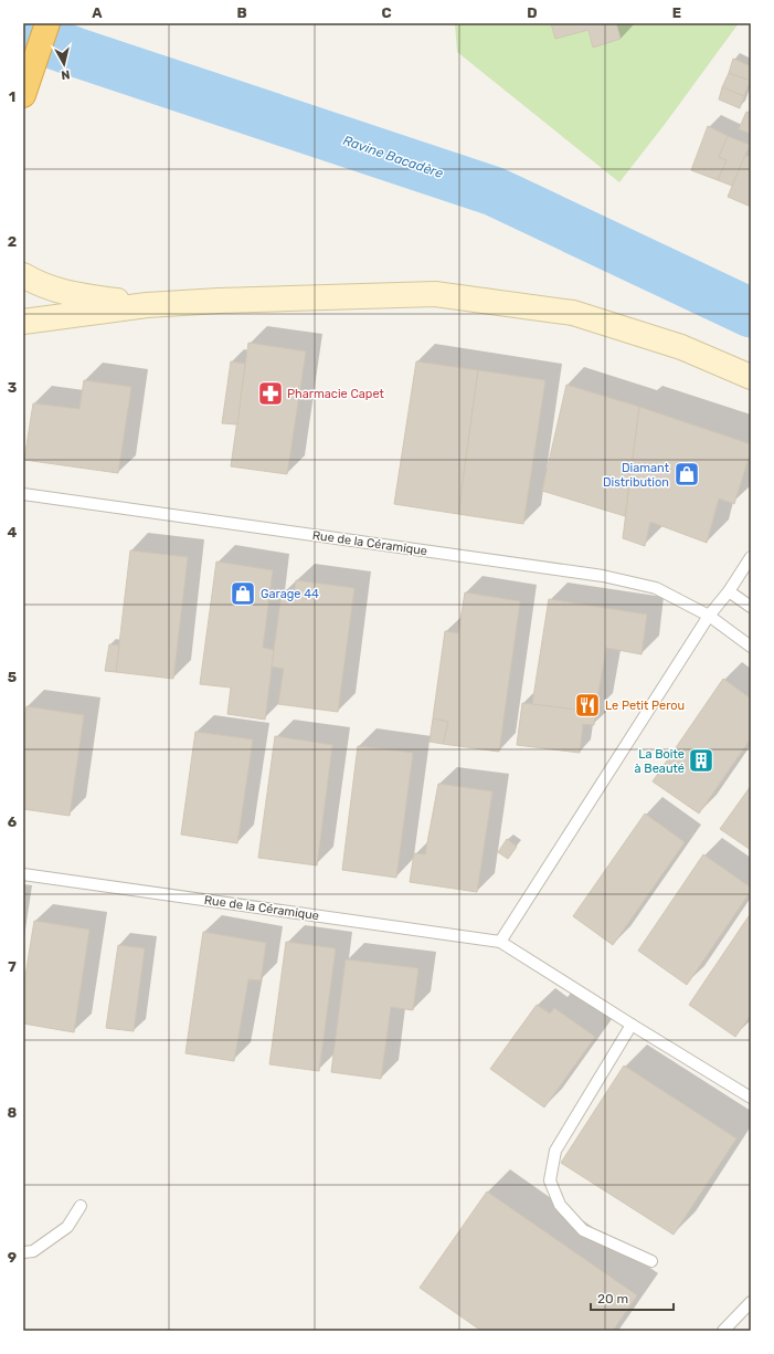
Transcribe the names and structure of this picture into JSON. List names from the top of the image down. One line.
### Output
{"streets":{"lane":["Rue de la Céramique"]},"water":["Ravine Bacadère"],"places":{"pharmacy":["Pharmacie Capet"],"shop":["Diamant Distribution","Garage 44"],"restaurant":["Le Petit Perou"],"building":["La Boîte à Beauté"]},"scale_bar":"20 m","north":"bottom","grid":{"columns":["A","B","C","D","E"],"rows":["1","2","3","4","5","6","7","8","9"]}}
